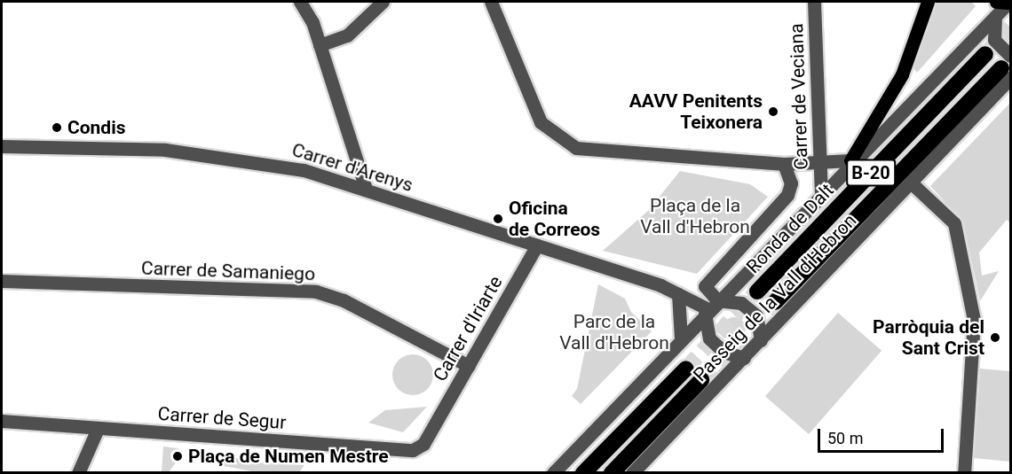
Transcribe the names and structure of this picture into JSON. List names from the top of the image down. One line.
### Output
{"streets":{"highway":["B-20","Ronda de Dalt"],"street":["Carrer de Veciana","Carrer d'Arenys","Carrer de Samaniego","Passeig de la Vall d'Hebron","Carrer d'Iriarte","Carrer de Segur"]},"crossings":[["Carrer de Veciana","Passeig de la Vall d'Hebron"],["Carrer d'Arenys","Passeig de la Vall d'Hebron"],["Carrer d'Arenys","Carrer d'Iriarte"],["B-20","Passeig de la Vall d'Hebron"],["Carrer de Samaniego","Carrer d'Iriarte"],["Carrer d'Iriarte","Carrer de Segur"]],"parks":["Plaça de la Vall d'Hebron","Parc de la Vall d'Hebron"],"places":["AAVV Penitents Teixonera","Condis","Oficina de Correos","Parròquia del Sant Crist","Plaça de Numen Mestre"],"scale_bar":"50 m"}
